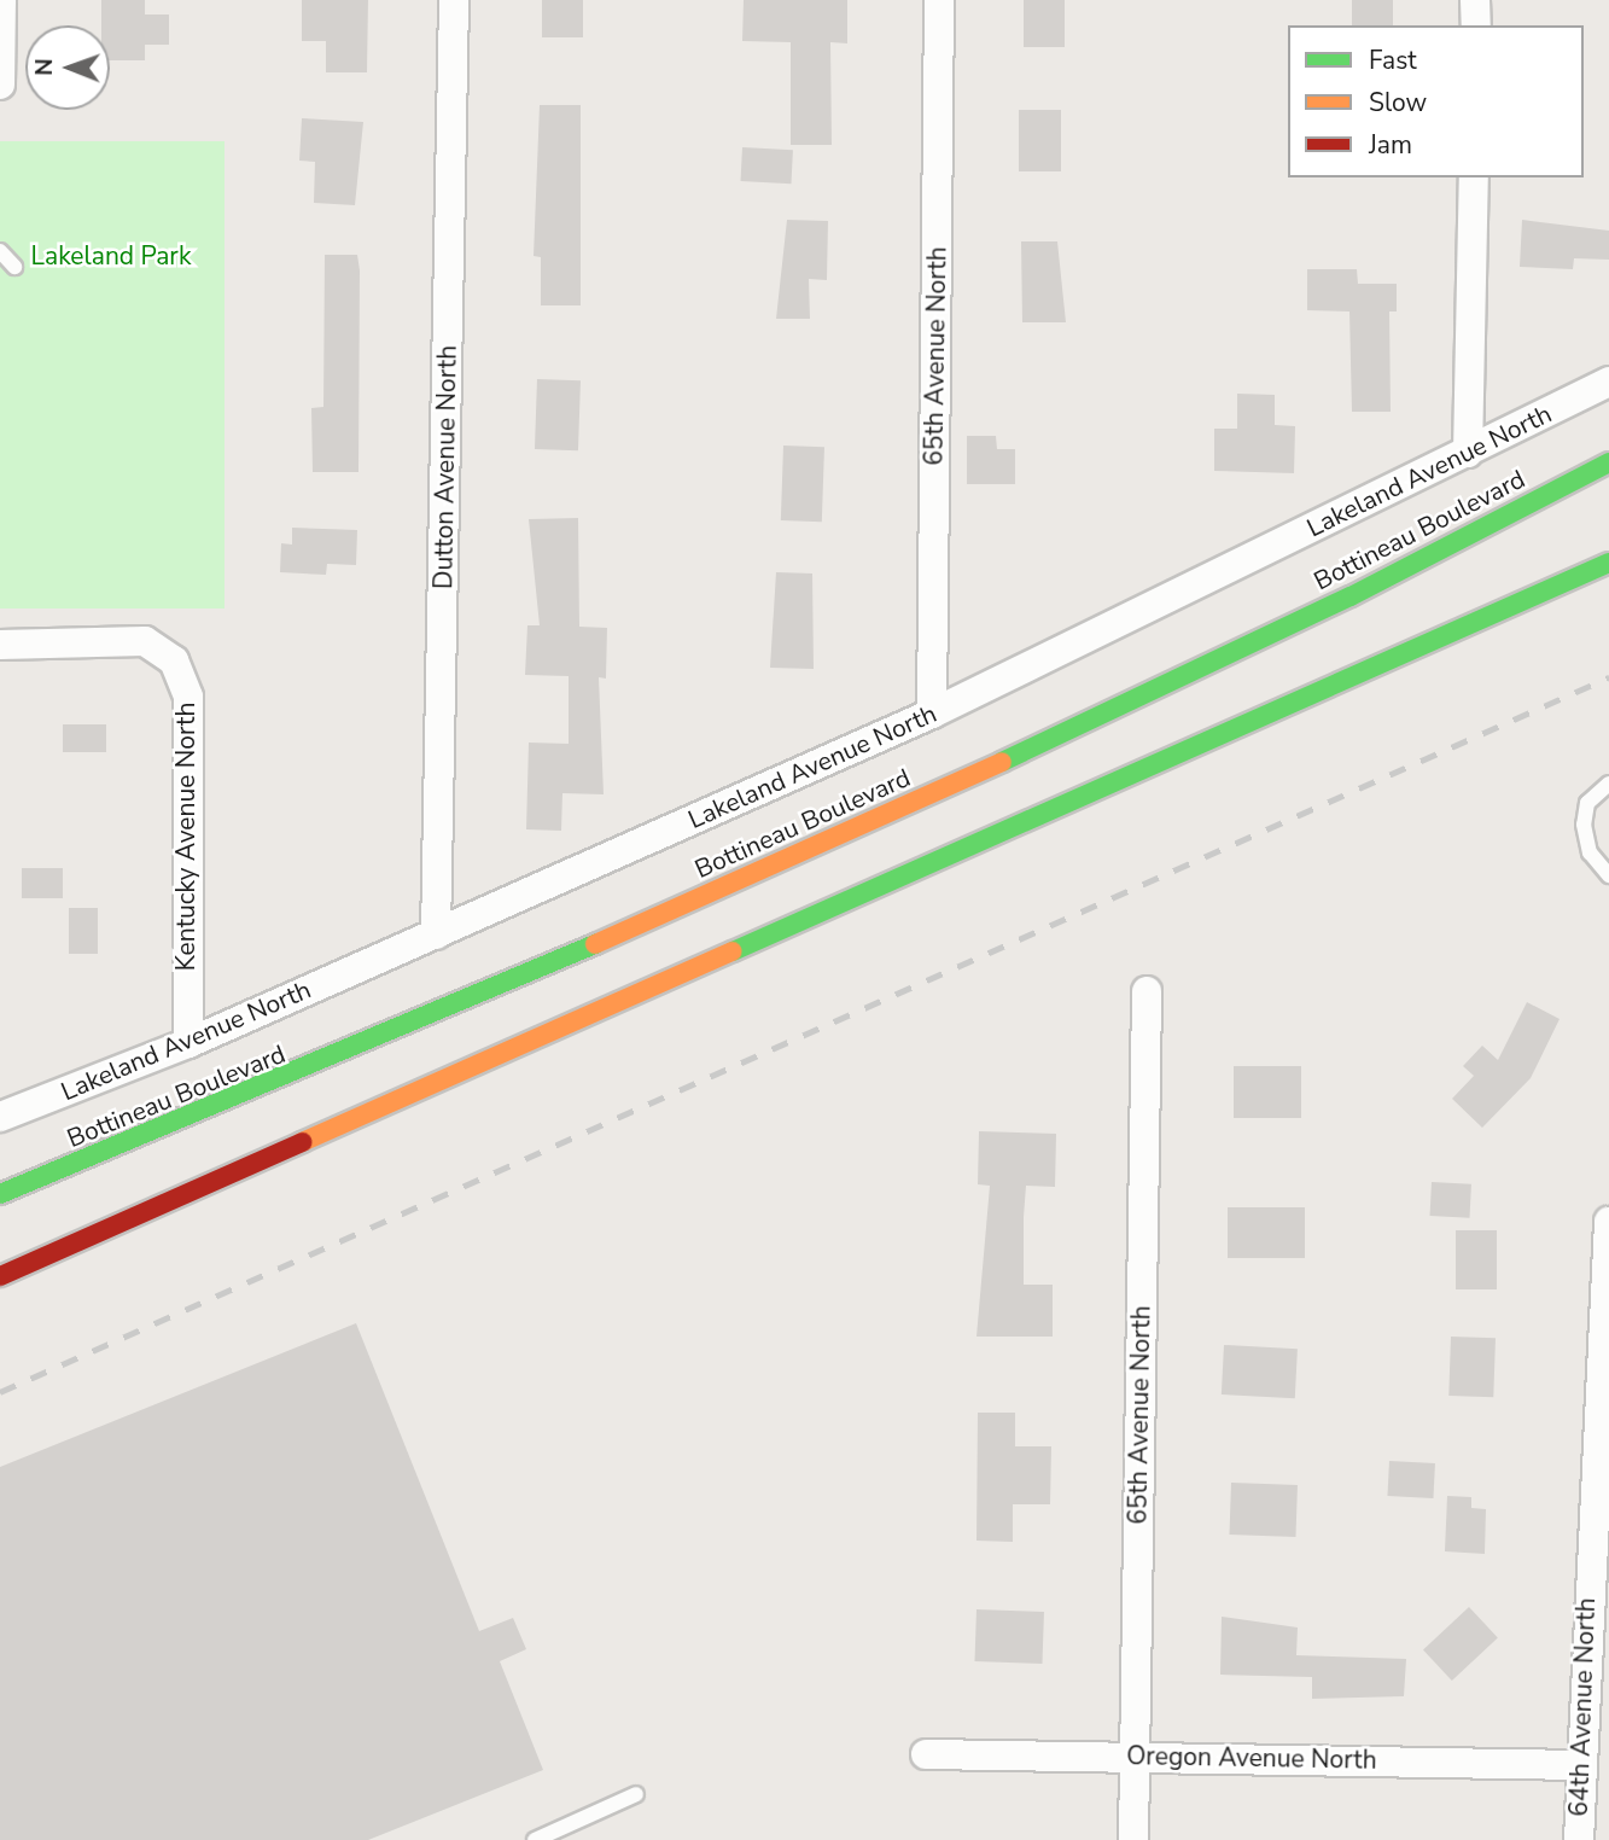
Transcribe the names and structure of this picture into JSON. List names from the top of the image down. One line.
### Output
{"streets":{"highway":["Bottineau Boulevard"],"street":["65th Avenue North","Dutton Avenue North","Lakeland Avenue North","Kentucky Avenue North","64th Avenue North","Oregon Avenue North"]},"crossings":[["65th Avenue North","Lakeland Avenue North"],["65th Avenue North","Oregon Avenue North"],["Dutton Avenue North","Lakeland Avenue North"],["Lakeland Avenue North","Kentucky Avenue North"],["64th Avenue North","Oregon Avenue North"]],"parks":["Lakeland Park"],"legend":["Fast","Slow","Jam"],"north":"left"}
